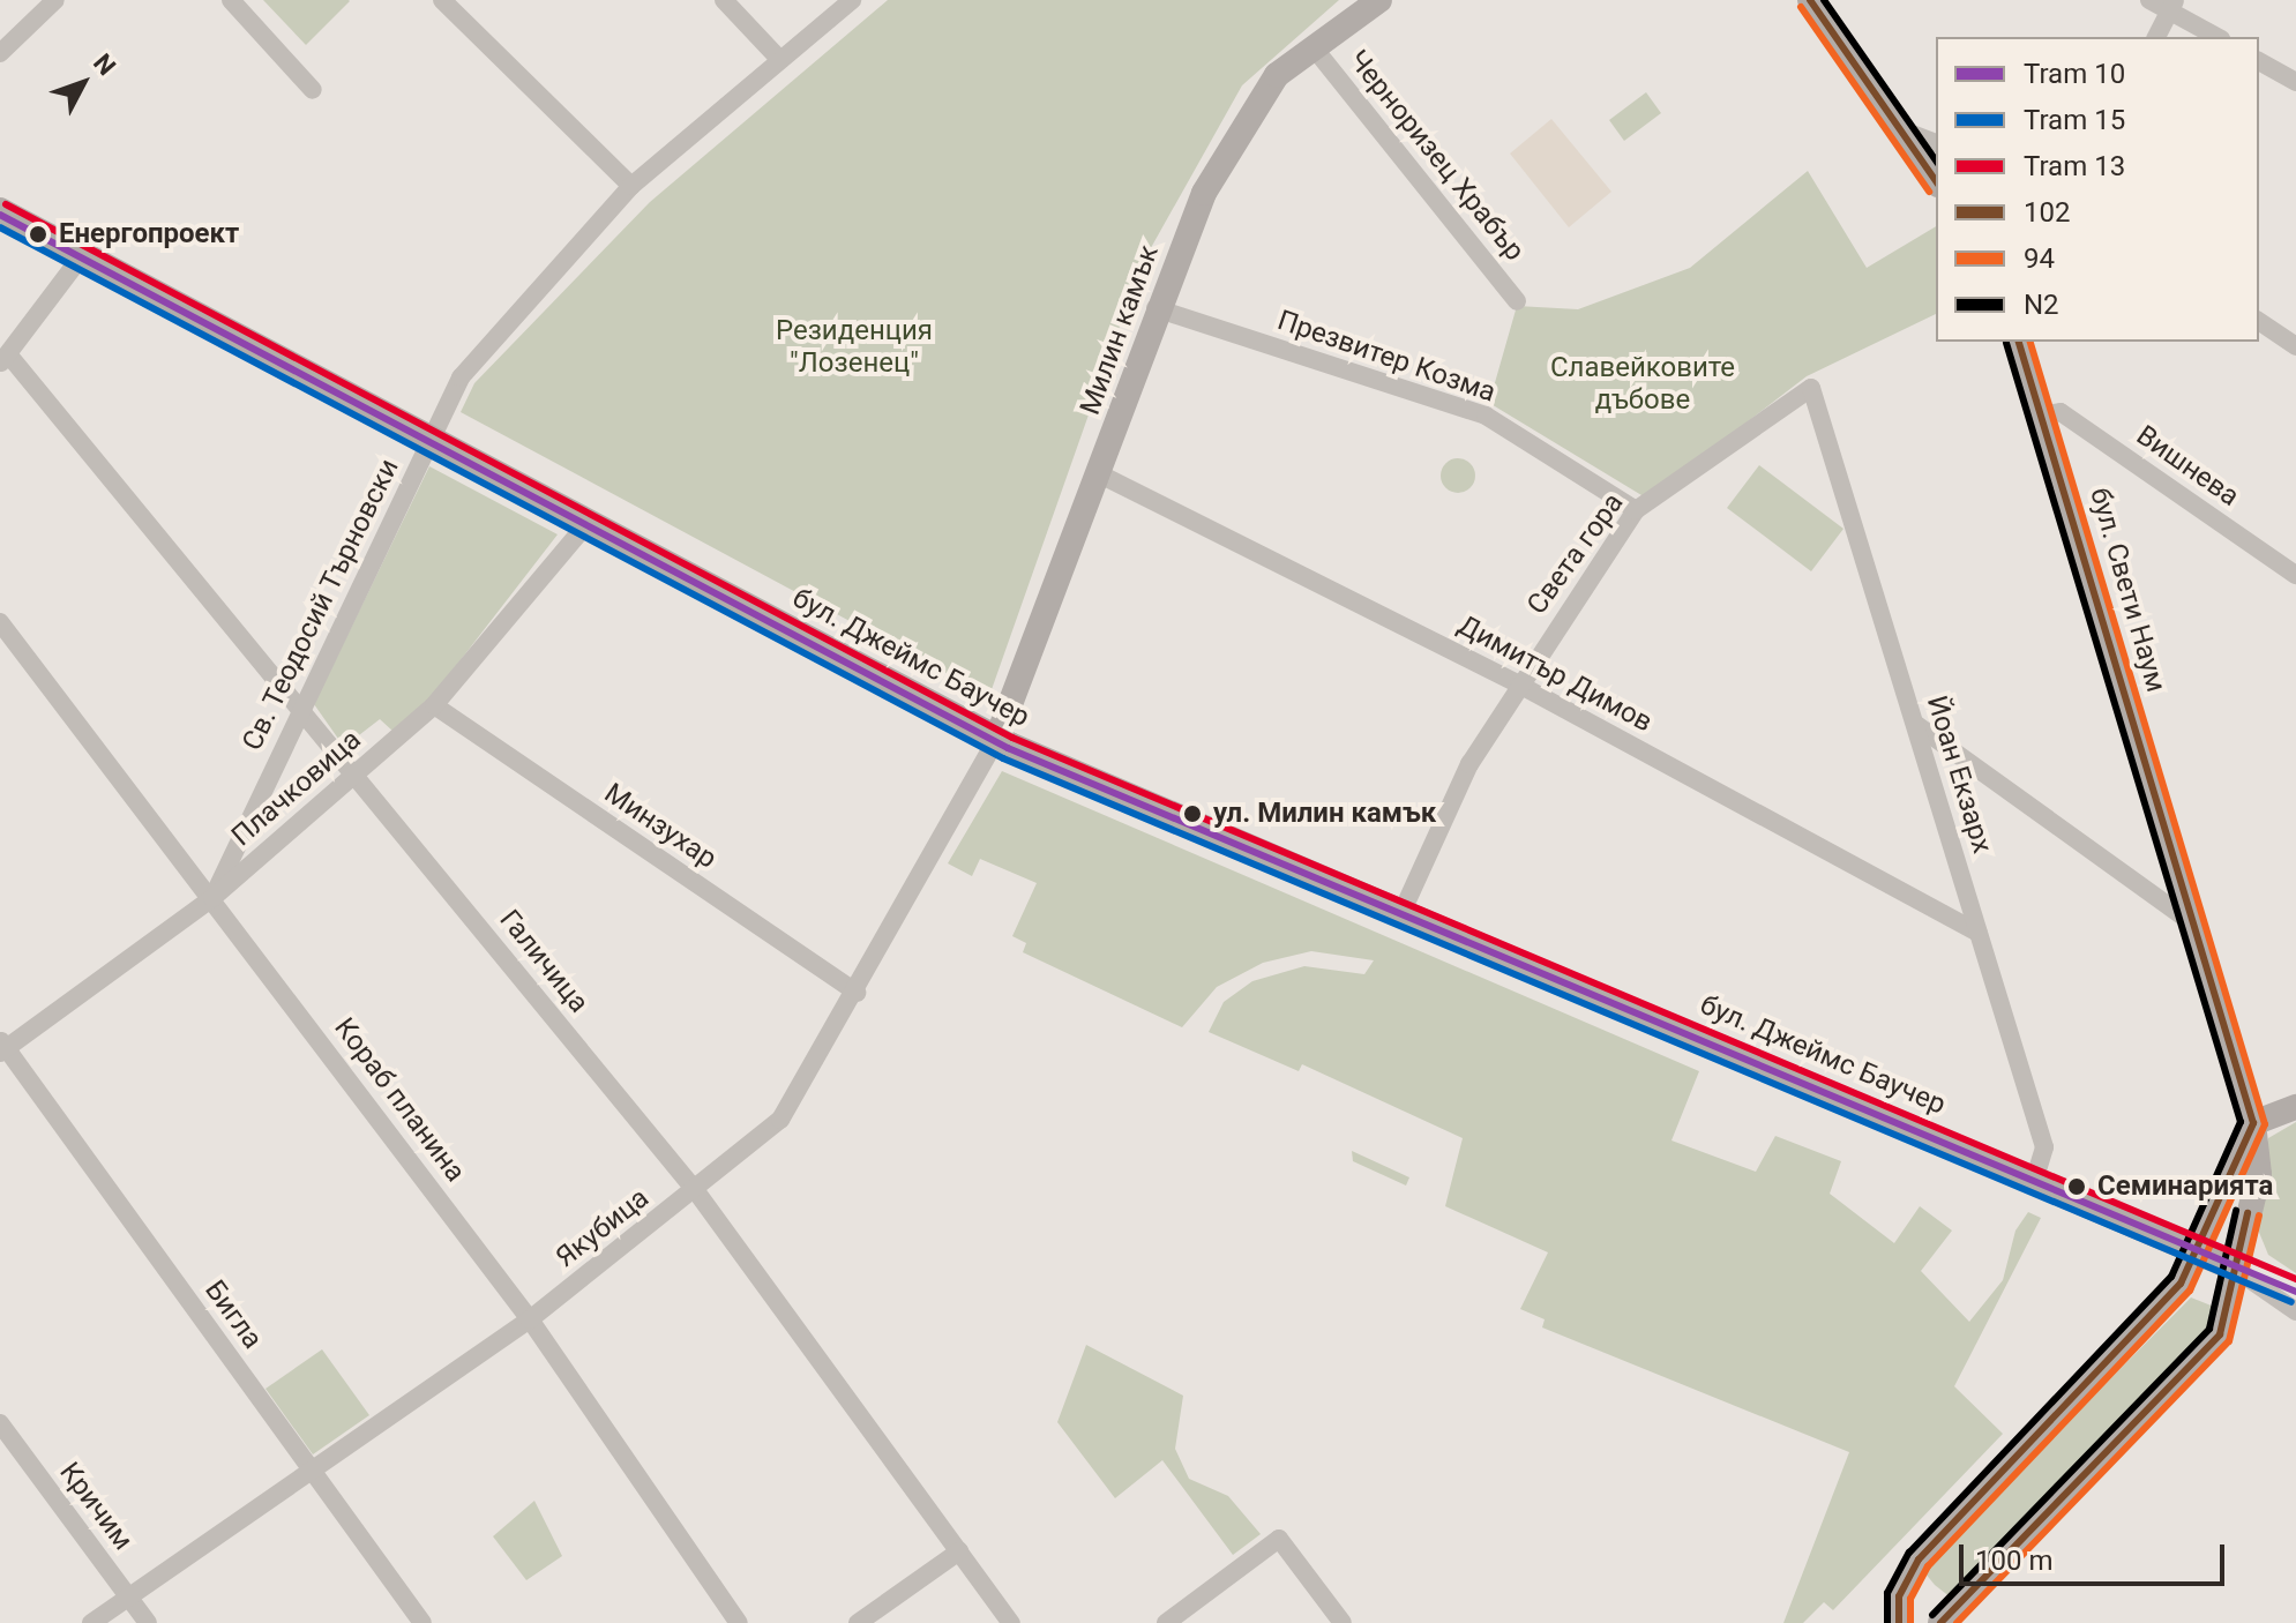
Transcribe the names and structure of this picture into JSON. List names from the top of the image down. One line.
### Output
{"streets":{"street":["Черноризец Храбър","Милин камък","Презвитер Козма","Вишнева","Света гора","бул. Свети Наум","Св. Теодосий Търновски","бул. Джеймс Баучер","Димитър Димов","Йоан Екзарх","Плачковица","Минзухар","Галичица","Кораб планина","Якубица","Бигла","Кричим"]},"crossings":[["Черноризец Храбър","Милин камък"],["Милин камък","Презвитер Козма"],["Милин камък","бул. Джеймс Баучер"],["Милин камък","Димитър Димов"],["Милин камък","Якубица"],["Презвитер Козма","Света гора"],["Вишнева","бул. Свети Наум"],["Света гора","бул. Джеймс Баучер"],["Света гора","Димитър Димов"],["Света гора","Йоан Екзарх"],["бул. Свети Наум","бул. Джеймс Баучер"],["Св. Теодосий Търновски","бул. Джеймс Баучер"],["Св. Теодосий Търновски","Плачковица"],["Св. Теодосий Търновски","Галичица"],["Св. Теодосий Търновски","Кораб планина"],["бул. Джеймс Баучер","Йоан Екзарх"],["бул. Джеймс Баучер","Плачковица"],["бул. Джеймс Баучер","Якубица"],["Димитър Димов","Йоан Екзарх"],["Плачковица","Минзухар"],["Плачковица","Галичица"],["Плачковица","Кораб планина"],["Плачковица","Бигла"],["Минзухар","Якубица"],["Галичица","Якубица"],["Кораб планина","Якубица"],["Якубица","Бигла"],["Якубица","Кричим"]],"parks":["Резиденция \"Лозенец\"","Славейковите дъбове"],"places":["Енергопроект","ул. Милин камък","Семинарията"],"lines":["transit line 102","transit line N2","transit line 94","tram line 13","tram line 10","tram line 15"],"legend":["Tram 10","Tram 15","Tram 13","102","94","N2"],"scale_bar":"100 m","north":"top right"}
